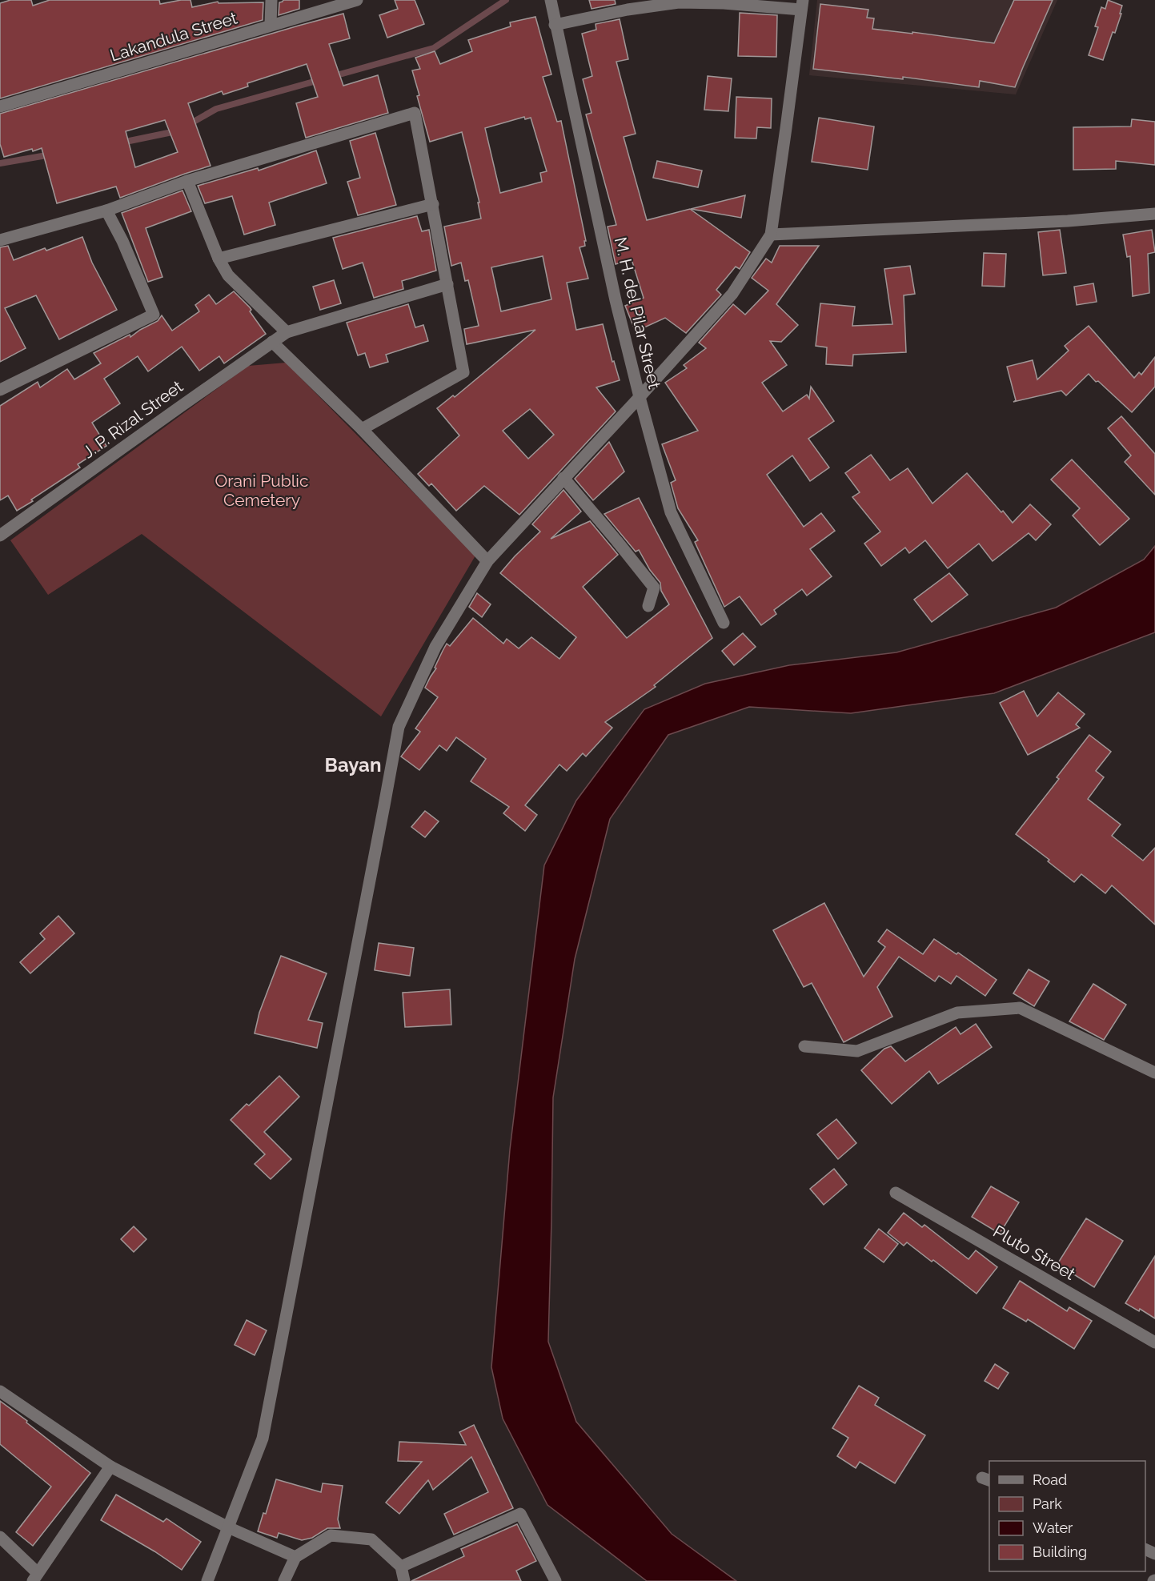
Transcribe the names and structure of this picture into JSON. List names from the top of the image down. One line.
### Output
{"streets":{"street":["Lakandula Street","M. H. del Pilar Street","J. P. Rizal Street","Pluto Street"]},"districts":["Bayan"],"parks":["Orani Public Cemetery"],"legend":["Road","Park","Water","Building"]}
